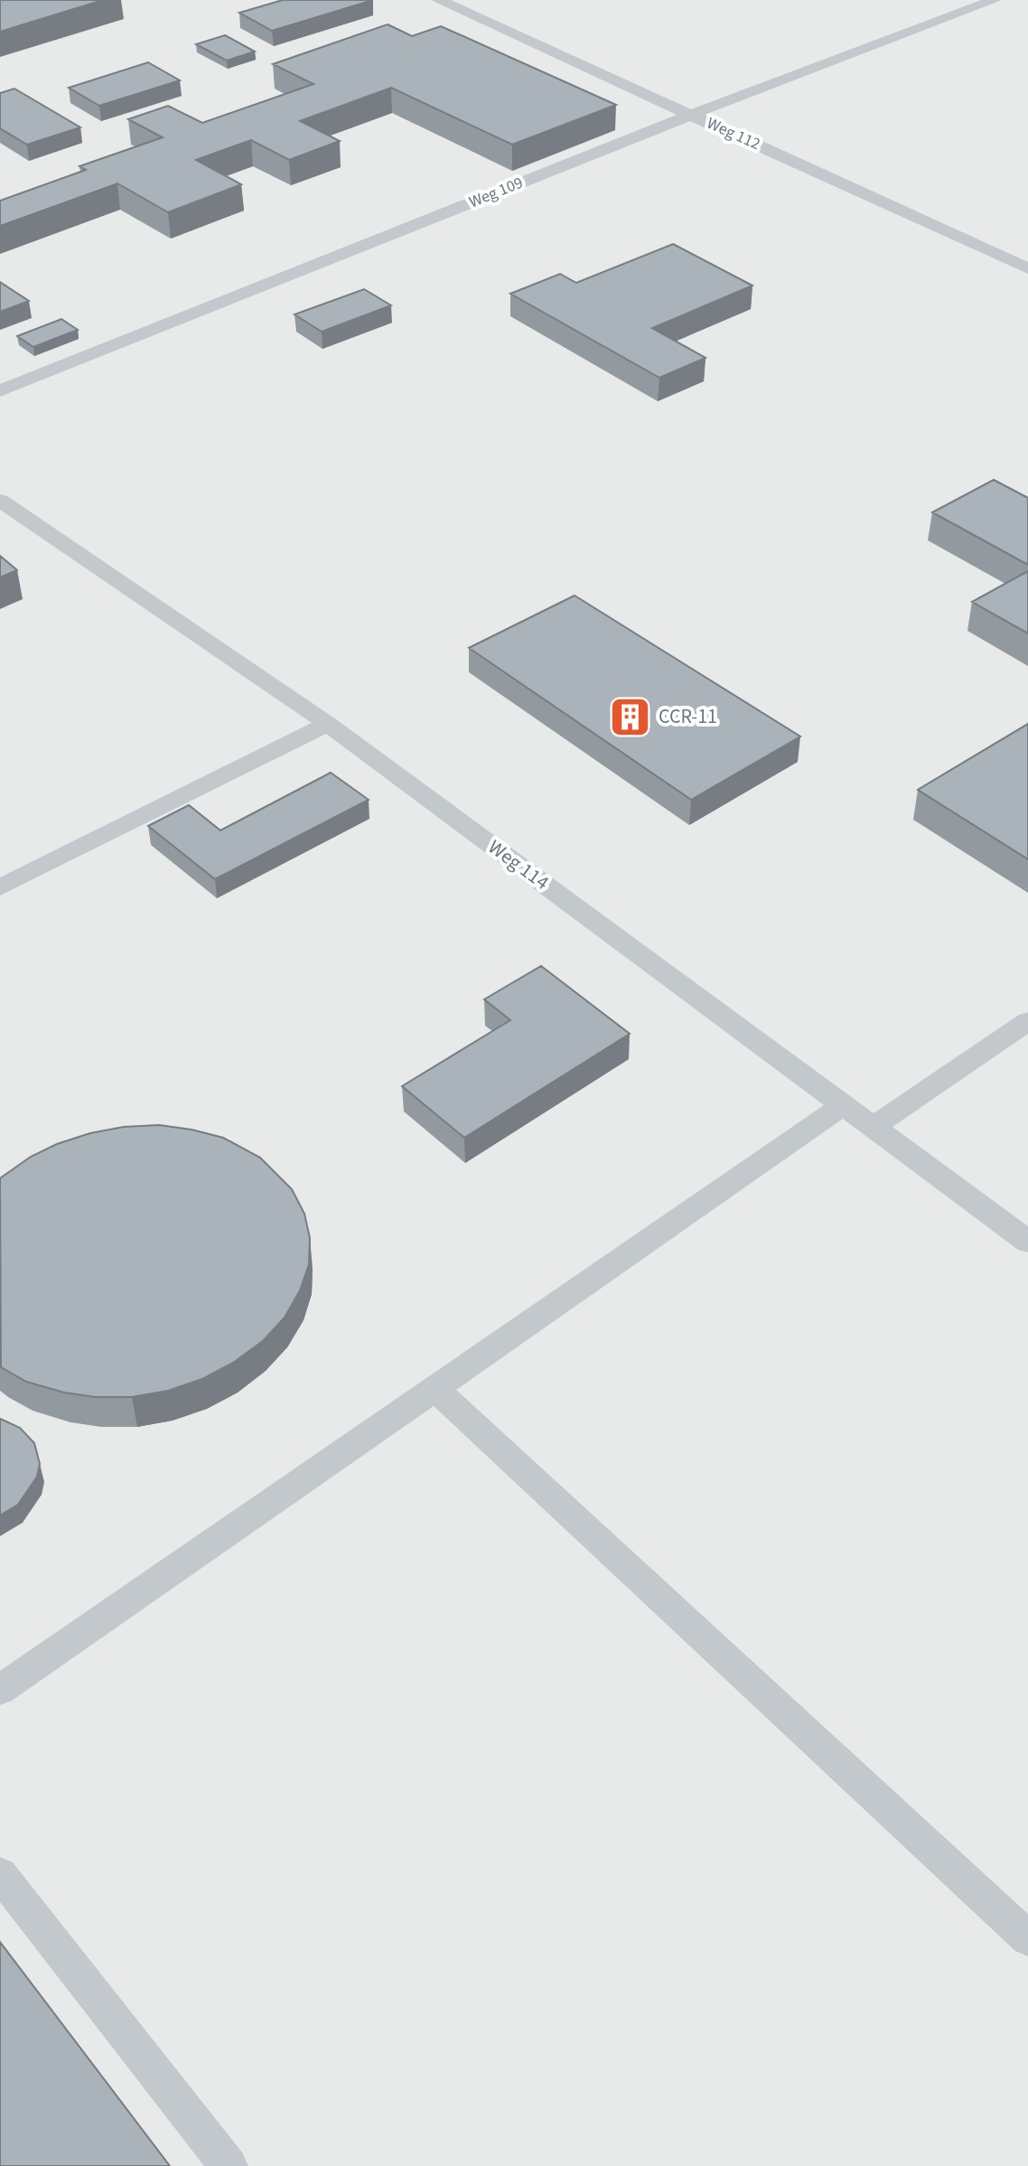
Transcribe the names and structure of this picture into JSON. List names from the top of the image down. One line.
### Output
{"streets":{"lane":["Weg 112","Weg 109","Weg 114"]},"crossings":[["Weg 112","Weg 109"]],"places":{"building":["CCR-11"]}}
